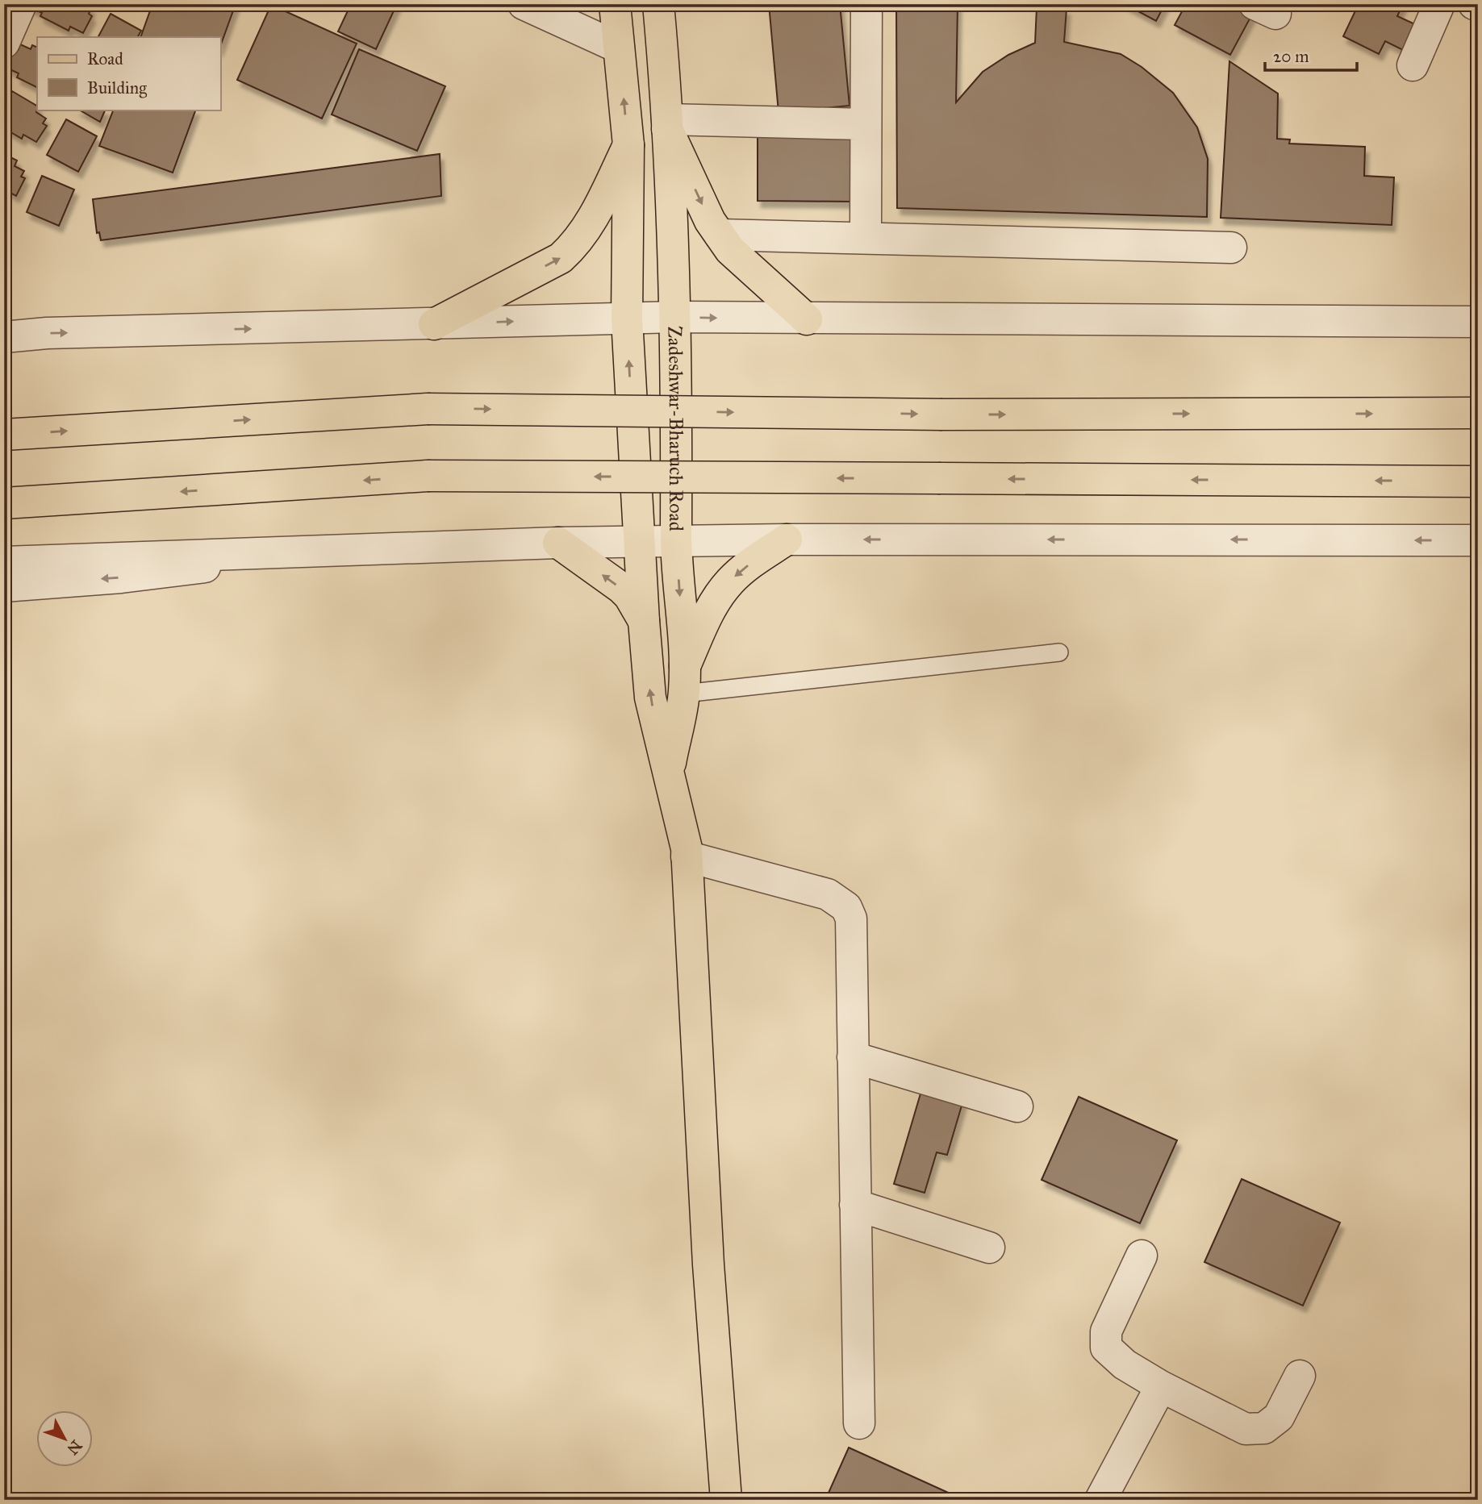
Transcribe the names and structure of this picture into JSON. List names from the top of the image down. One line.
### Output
{"streets":{"main road":["Zadeshwar-Bharuch Road"]},"legend":["Road","Building"],"scale_bar":"20 m","north":"bottom right"}
